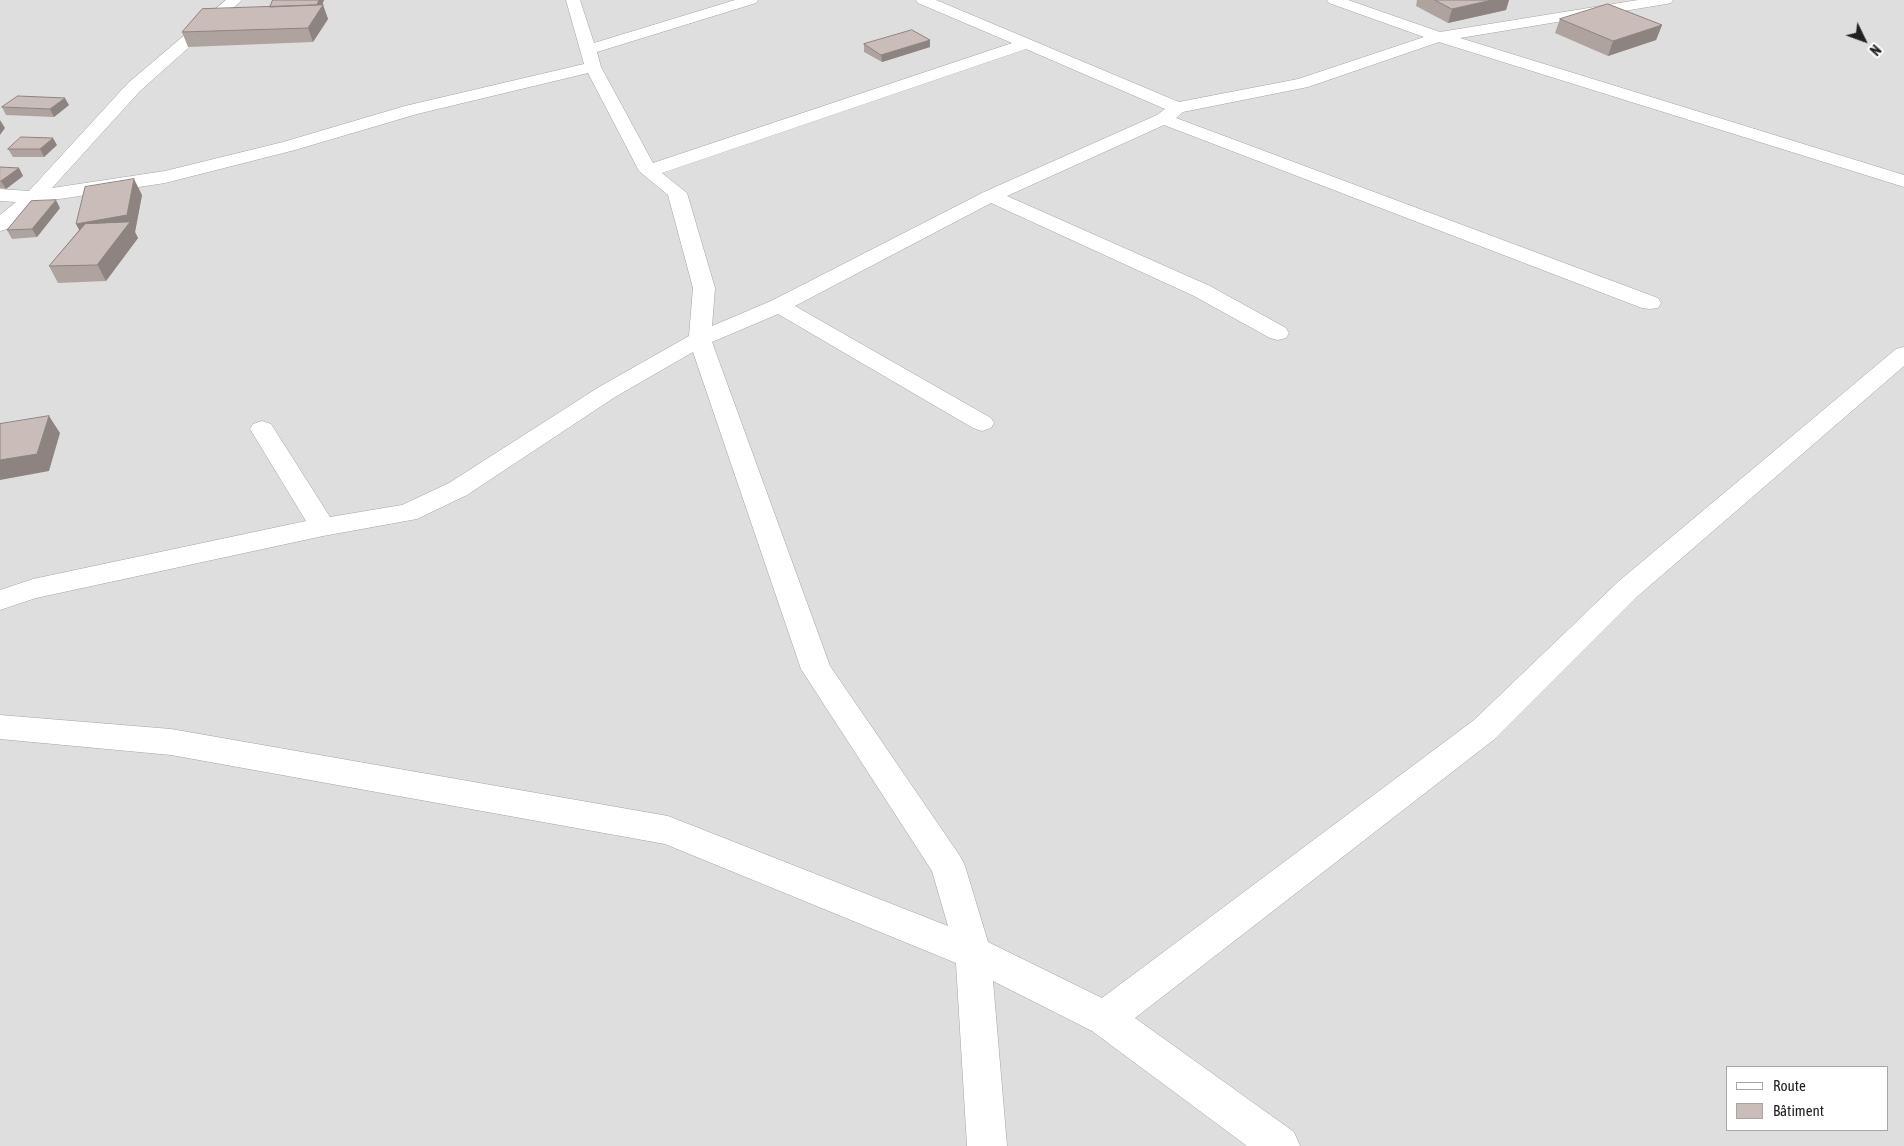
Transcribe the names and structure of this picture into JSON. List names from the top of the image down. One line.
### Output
{"legend":["Route","Bâtiment"],"north":"bottom right"}
